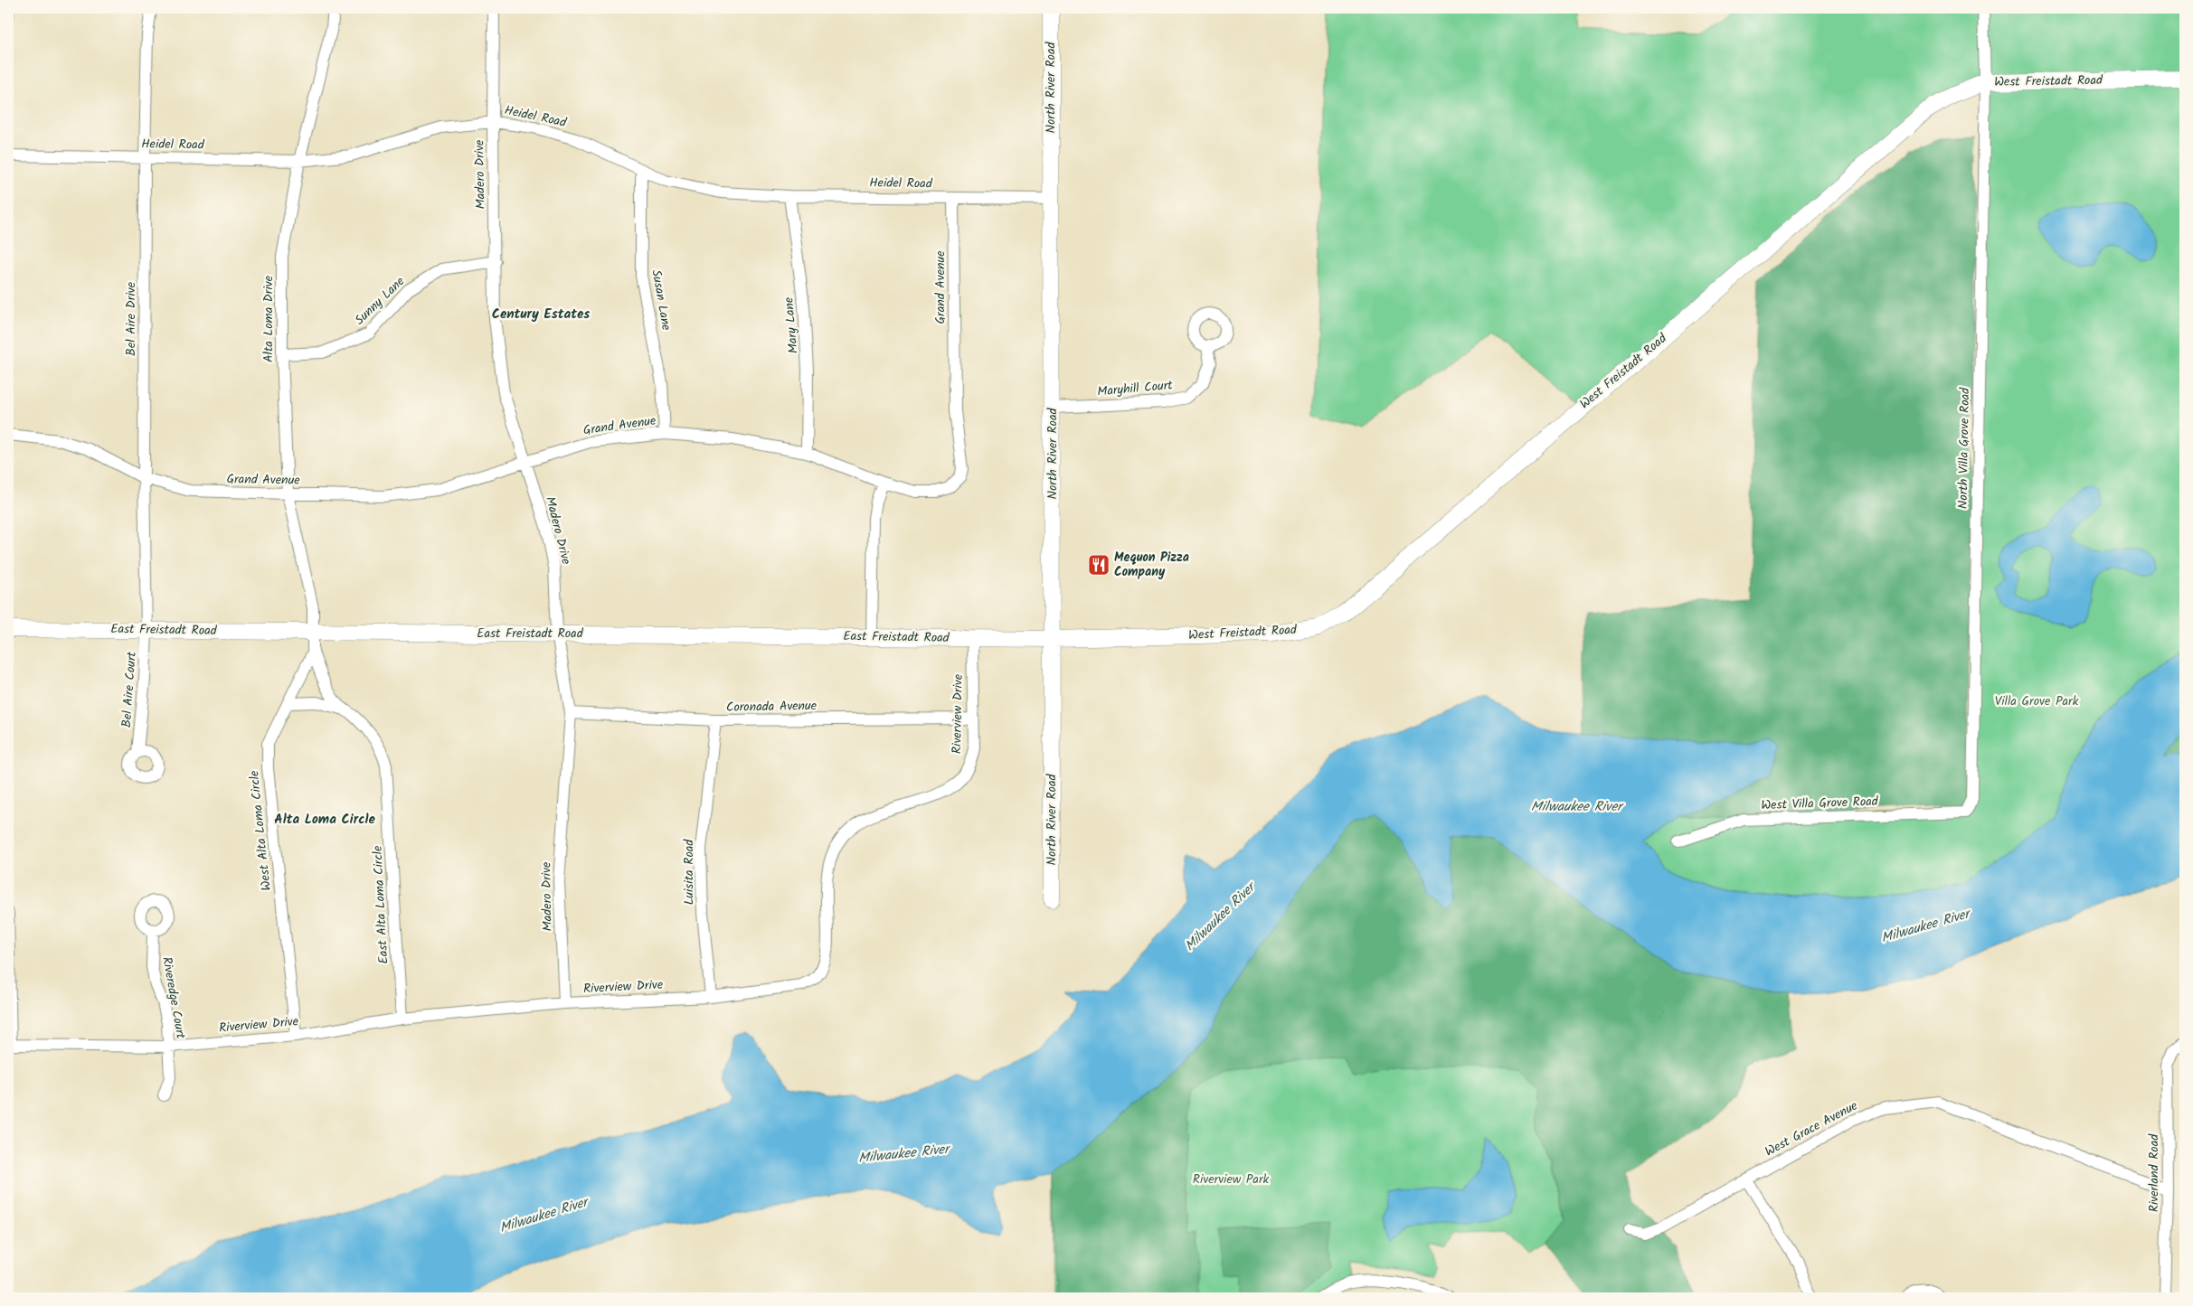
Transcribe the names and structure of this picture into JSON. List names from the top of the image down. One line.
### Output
{"streets":{"street":["West Freistadt Road","North River Road","Heidel Road","Madero Drive","Grand Avenue","Susan Lane","Sunny Lane","Bel Aire Drive","Alta Loma Drive","Mary Lane","Maryhill Court","North Villa Grove Road","East Freistadt Road","Bel Aire Court","Coronada Avenue","Riverview Drive","West Villa Grove Road","West Alta Loma Circle","Luisita Road","East Alta Loma Circle","Riveredge Court","West Grace Avenue","Riverland Road"]},"crossings":[["West Freistadt Road","North River Road"],["West Freistadt Road","North Villa Grove Road"],["West Freistadt Road","East Freistadt Road"],["North River Road","Heidel Road"],["North River Road","Maryhill Court"],["North River Road","East Freistadt Road"],["Heidel Road","Madero Drive"],["Heidel Road","Grand Avenue"],["Heidel Road","Susan Lane"],["Heidel Road","Bel Aire Drive"],["Heidel Road","Alta Loma Drive"],["Heidel Road","Mary Lane"],["Madero Drive","Grand Avenue"],["Madero Drive","Sunny Lane"],["Madero Drive","East Freistadt Road"],["Madero Drive","Coronada Avenue"],["Madero Drive","Riverview Drive"],["Grand Avenue","Susan Lane"],["Grand Avenue","Bel Aire Drive"],["Grand Avenue","Alta Loma Drive"],["Grand Avenue","Mary Lane"],["Sunny Lane","Alta Loma Drive"],["Bel Aire Drive","East Freistadt Road"],["Bel Aire Drive","Bel Aire Court"],["Alta Loma Drive","East Freistadt Road"],["Alta Loma Drive","West Alta Loma Circle"],["North Villa Grove Road","West Villa Grove Road"],["East Freistadt Road","Bel Aire Court"],["East Freistadt Road","Riverview Drive"],["East Freistadt Road","West Alta Loma Circle"],["Coronada Avenue","Riverview Drive"],["Coronada Avenue","Luisita Road"],["Riverview Drive","West Alta Loma Circle"],["Riverview Drive","Luisita Road"],["Riverview Drive","East Alta Loma Circle"],["Riverview Drive","Riveredge Court"],["West Alta Loma Circle","East Alta Loma Circle"],["West Grace Avenue","Riverland Road"]],"districts":["Century Estates","Alta Loma Circle"],"water":["Milwaukee River"],"parks":["Villa Grove Park","Riverview Park"],"places":{"restaurant":["Mequon Pizza Company"]}}
